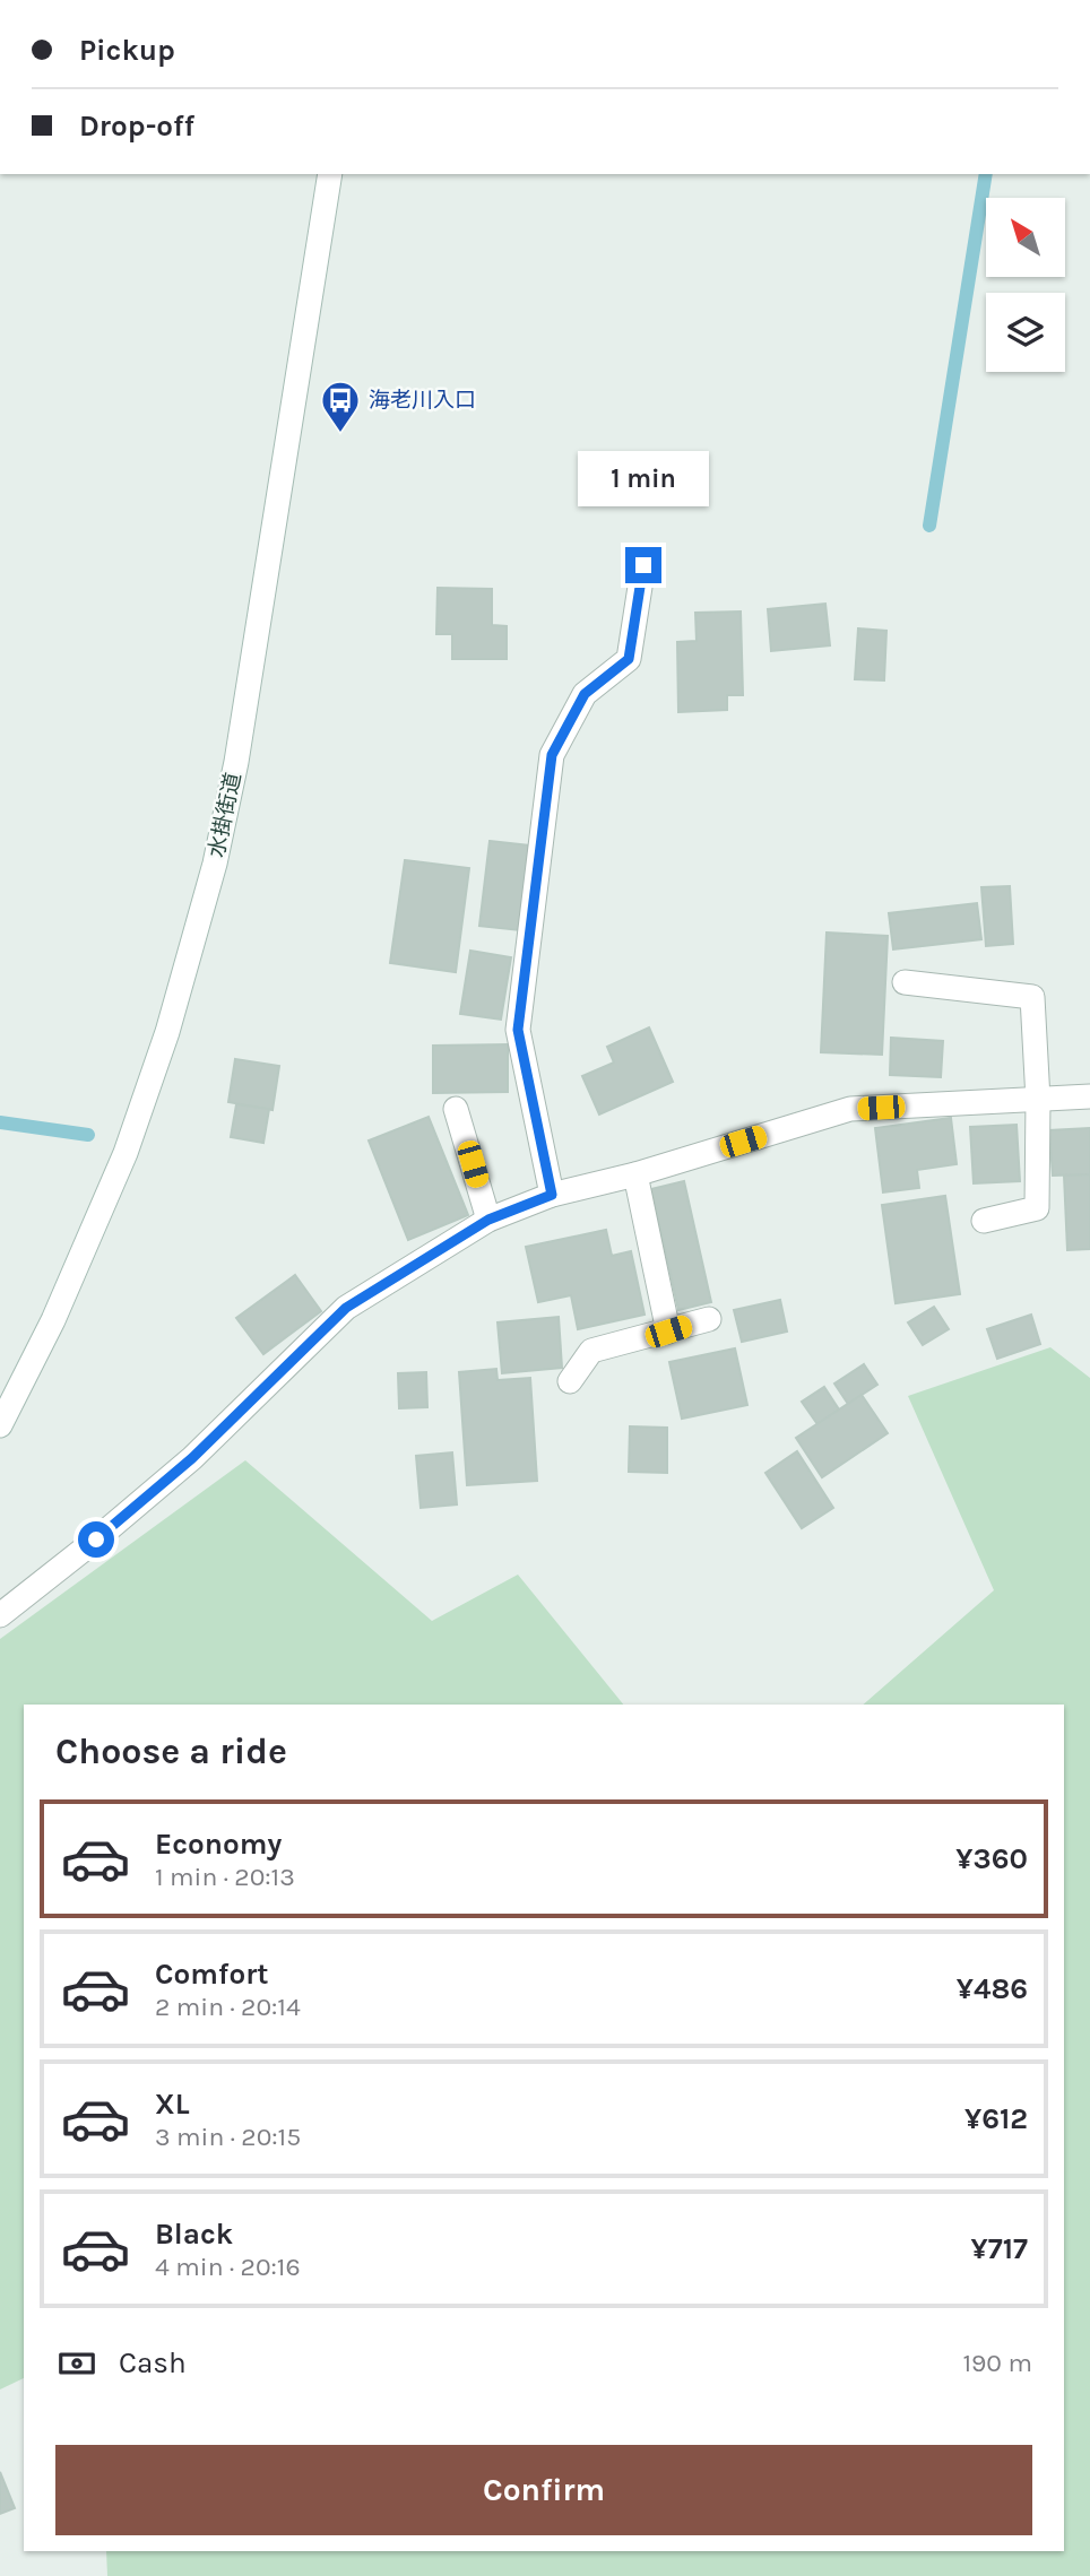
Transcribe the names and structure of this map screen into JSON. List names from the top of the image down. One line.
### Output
{"streets":{"main road":["水掛街道"]},"places":{"bus stop":["海老川入口"]},"north":"top left","page":{"banner":["Pickup","Drop-off"],"bubble":"1 min","heading":"Choose a ride","list":[{"name":"Economy","note":"1 min · 20:13","value":"¥360"},{"name":"Comfort","note":"2 min · 20:14","value":"¥486"},{"name":"XL","note":"3 min · 20:15","value":"¥612"},{"name":"Black","note":"4 min · 20:16","value":"¥717"}],"pay":["Cash","190 m"],"buttons":"Confirm"}}
